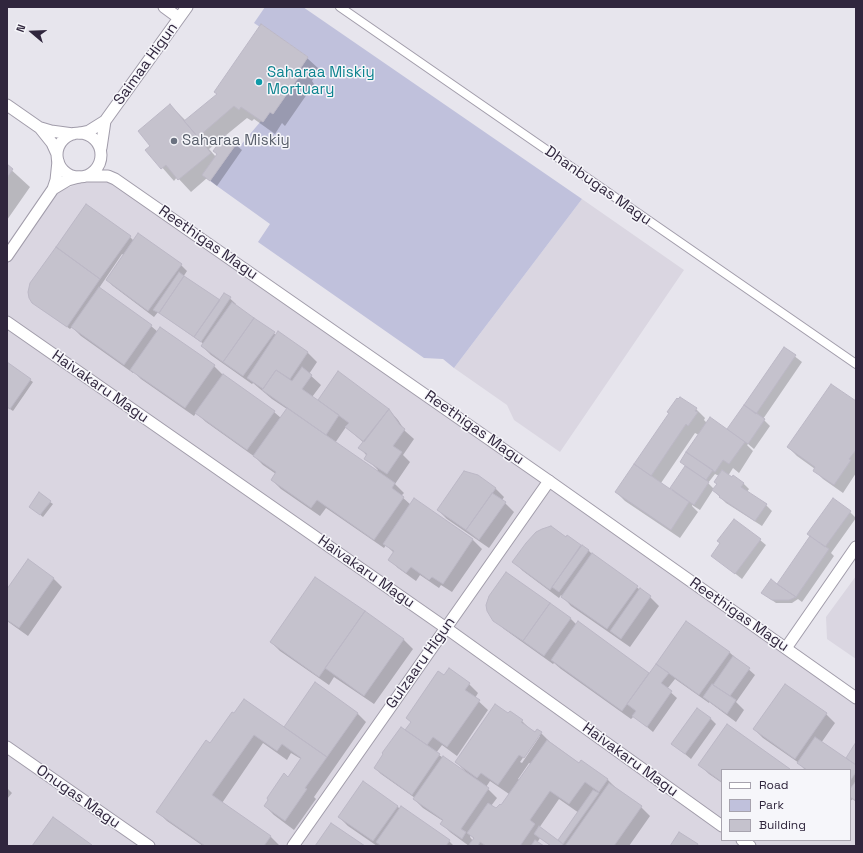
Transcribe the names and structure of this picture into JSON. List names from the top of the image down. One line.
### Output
{"streets":{"street":["Saimaa Higun","Reethigas Magu","Haivakaru Magu","Gulzaaru Higun","Onugas Magu"],"lane":["Dhanbugas Magu"]},"crossings":[["Saimaa Higun","Reethigas Magu"],["Reethigas Magu","Gulzaaru Higun"],["Haivakaru Magu","Gulzaaru Higun"]],"places":["Saharaa Miskiy Mortuary","Saharaa Miskiy"],"legend":["Road","Park","Building"],"north":"left"}
